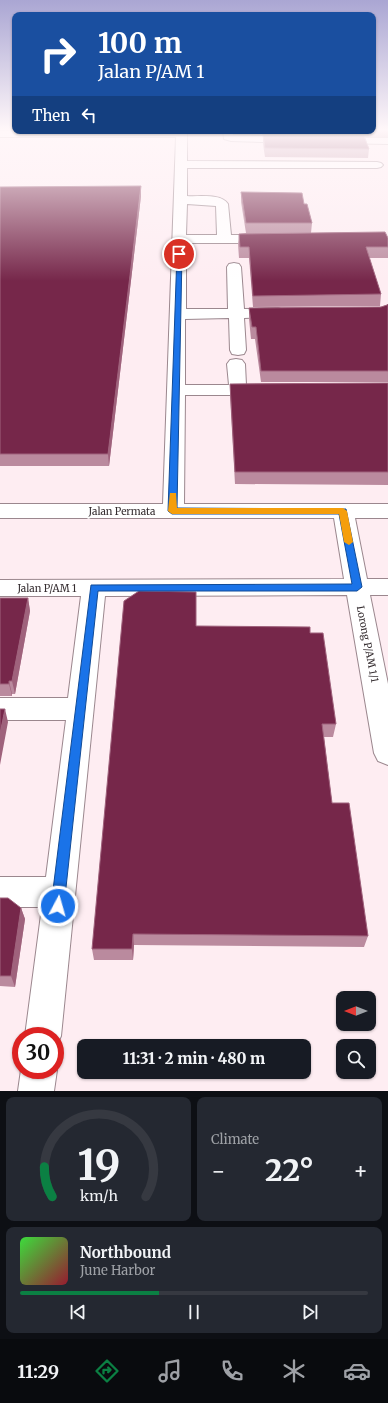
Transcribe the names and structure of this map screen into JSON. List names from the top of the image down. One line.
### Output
{"streets":{"street":["Jalan Permata","Jalan P/AM 1","Lorong P/AM 1/1"]},"crossings":[["Jalan Permata","Lorong P/AM 1/1"],["Jalan P/AM 1","Lorong P/AM 1/1"]],"north":"left","page":{"turn":["100 m","Jalan P/AM 1"],"then":"Then","limit":"30","trip":"11:31 · 2 min · 480 m","tile":"Climate","heat":["−","22°","+"],"song":["Northbound","June Harbor"],"tabs":"11:29","gauge":["19","km/h"]}}
